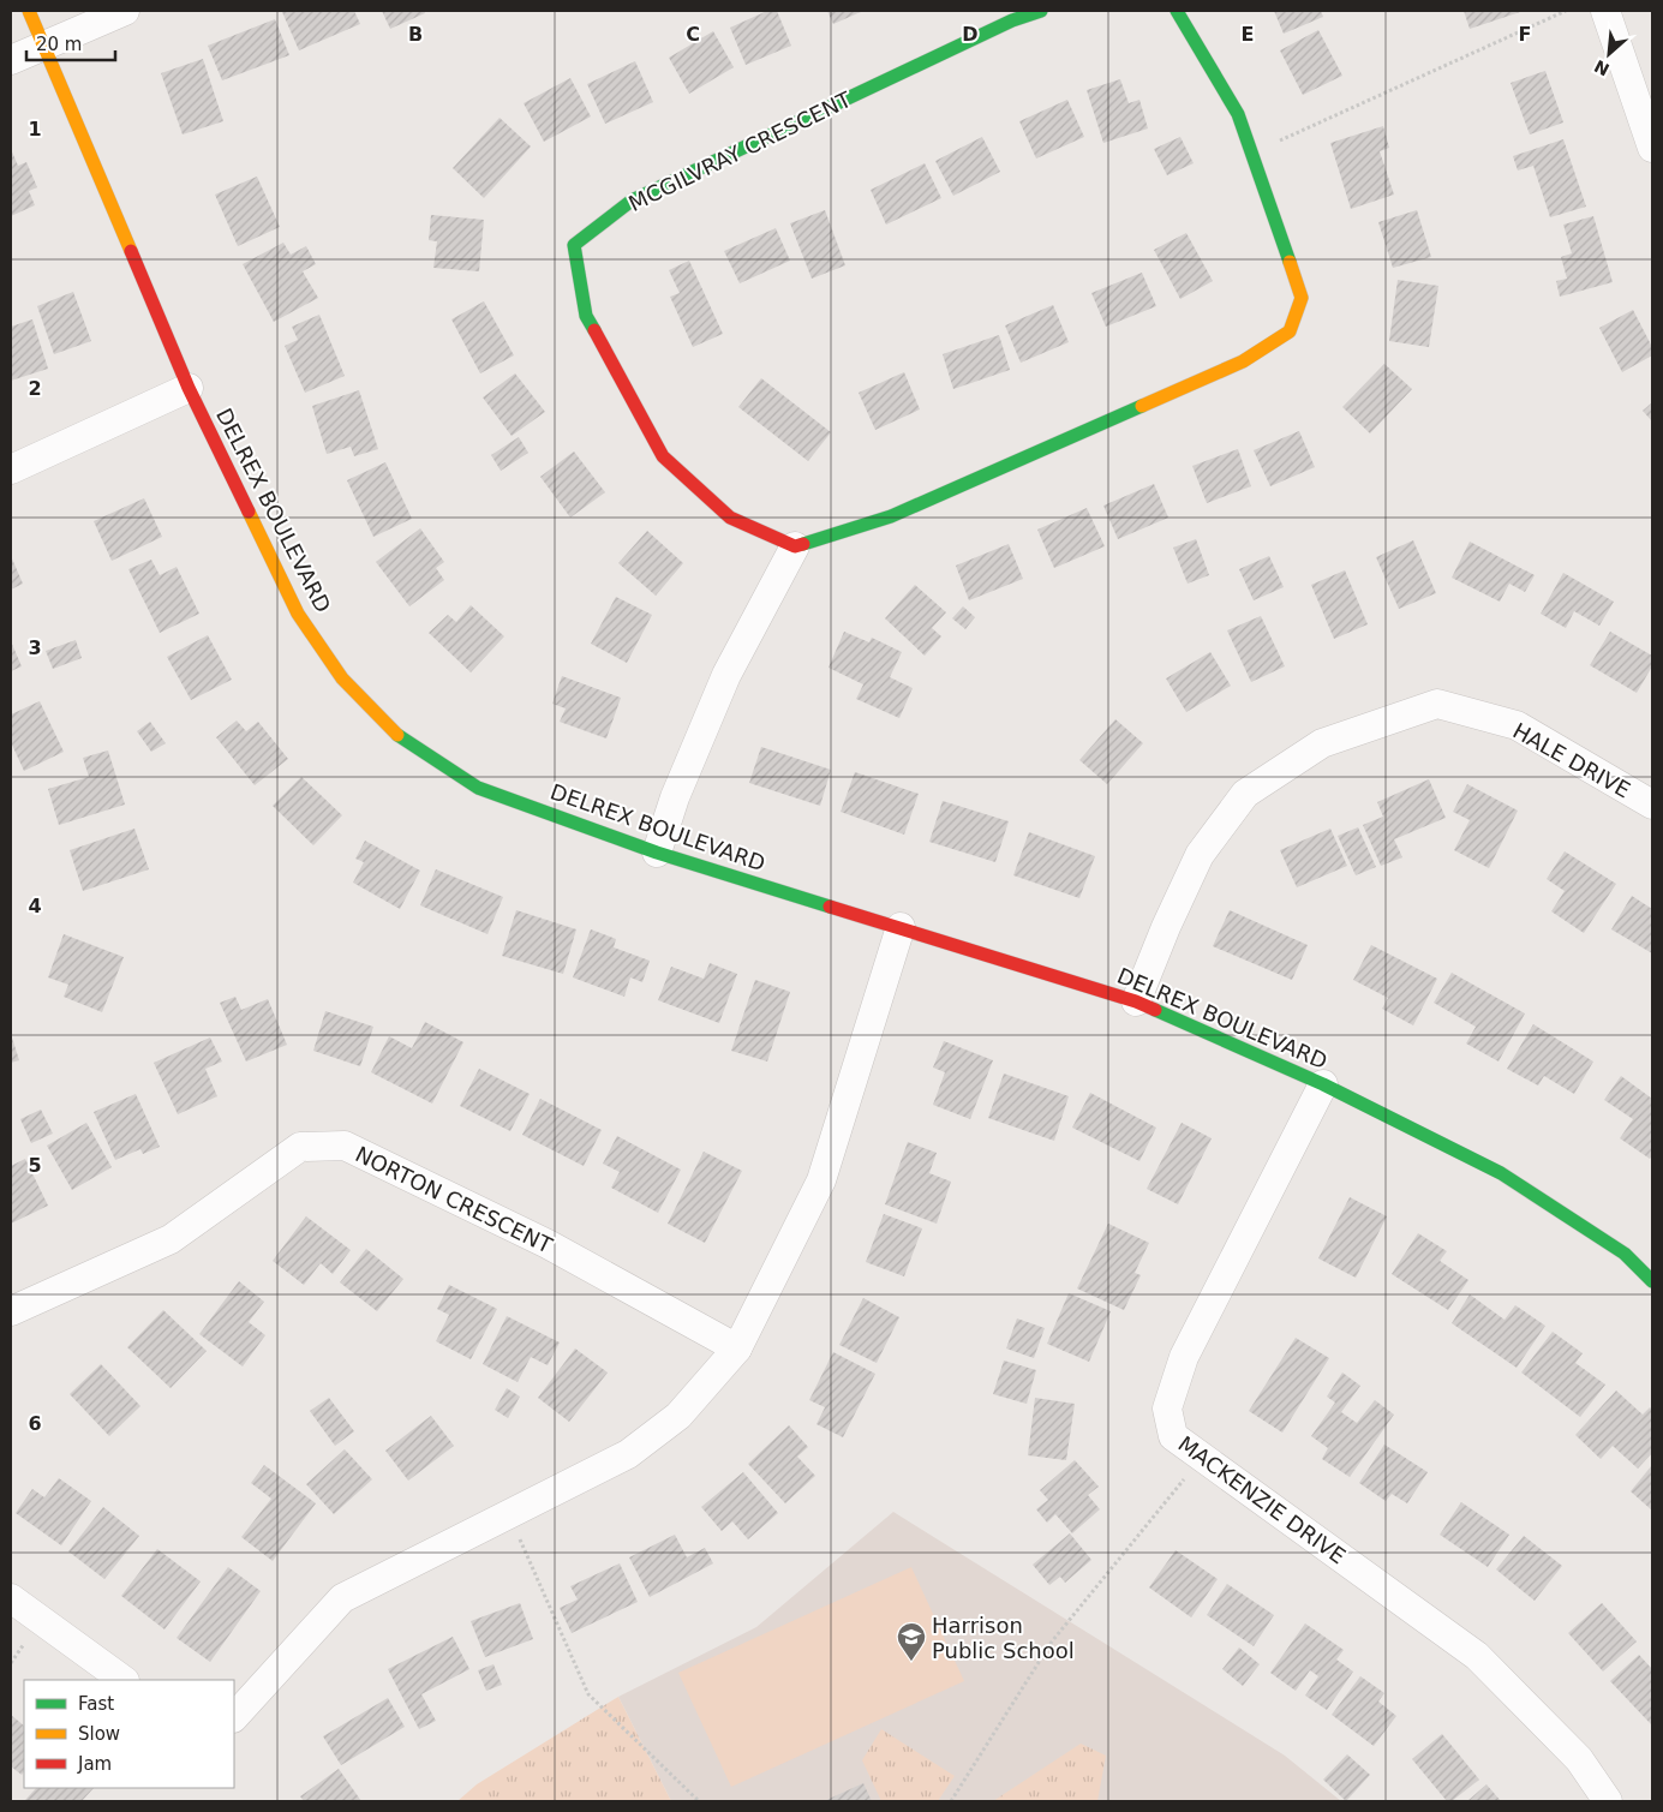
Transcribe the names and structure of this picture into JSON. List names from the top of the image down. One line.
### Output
{"streets":{"street":["MCGILVRAY CRESCENT","DELREX BOULEVARD","HALE DRIVE","NORTON CRESCENT","MACKENZIE DRIVE"]},"crossings":[["DELREX BOULEVARD","HALE DRIVE"],["DELREX BOULEVARD","MACKENZIE DRIVE"]],"places":{"school or university":["Harrison Public School"]},"legend":["Fast","Slow","Jam"],"scale_bar":"20 m","north":"bottom left","grid":{"columns":["B","C","D","E","F"],"rows":["1","2","3","4","5","6"]}}
